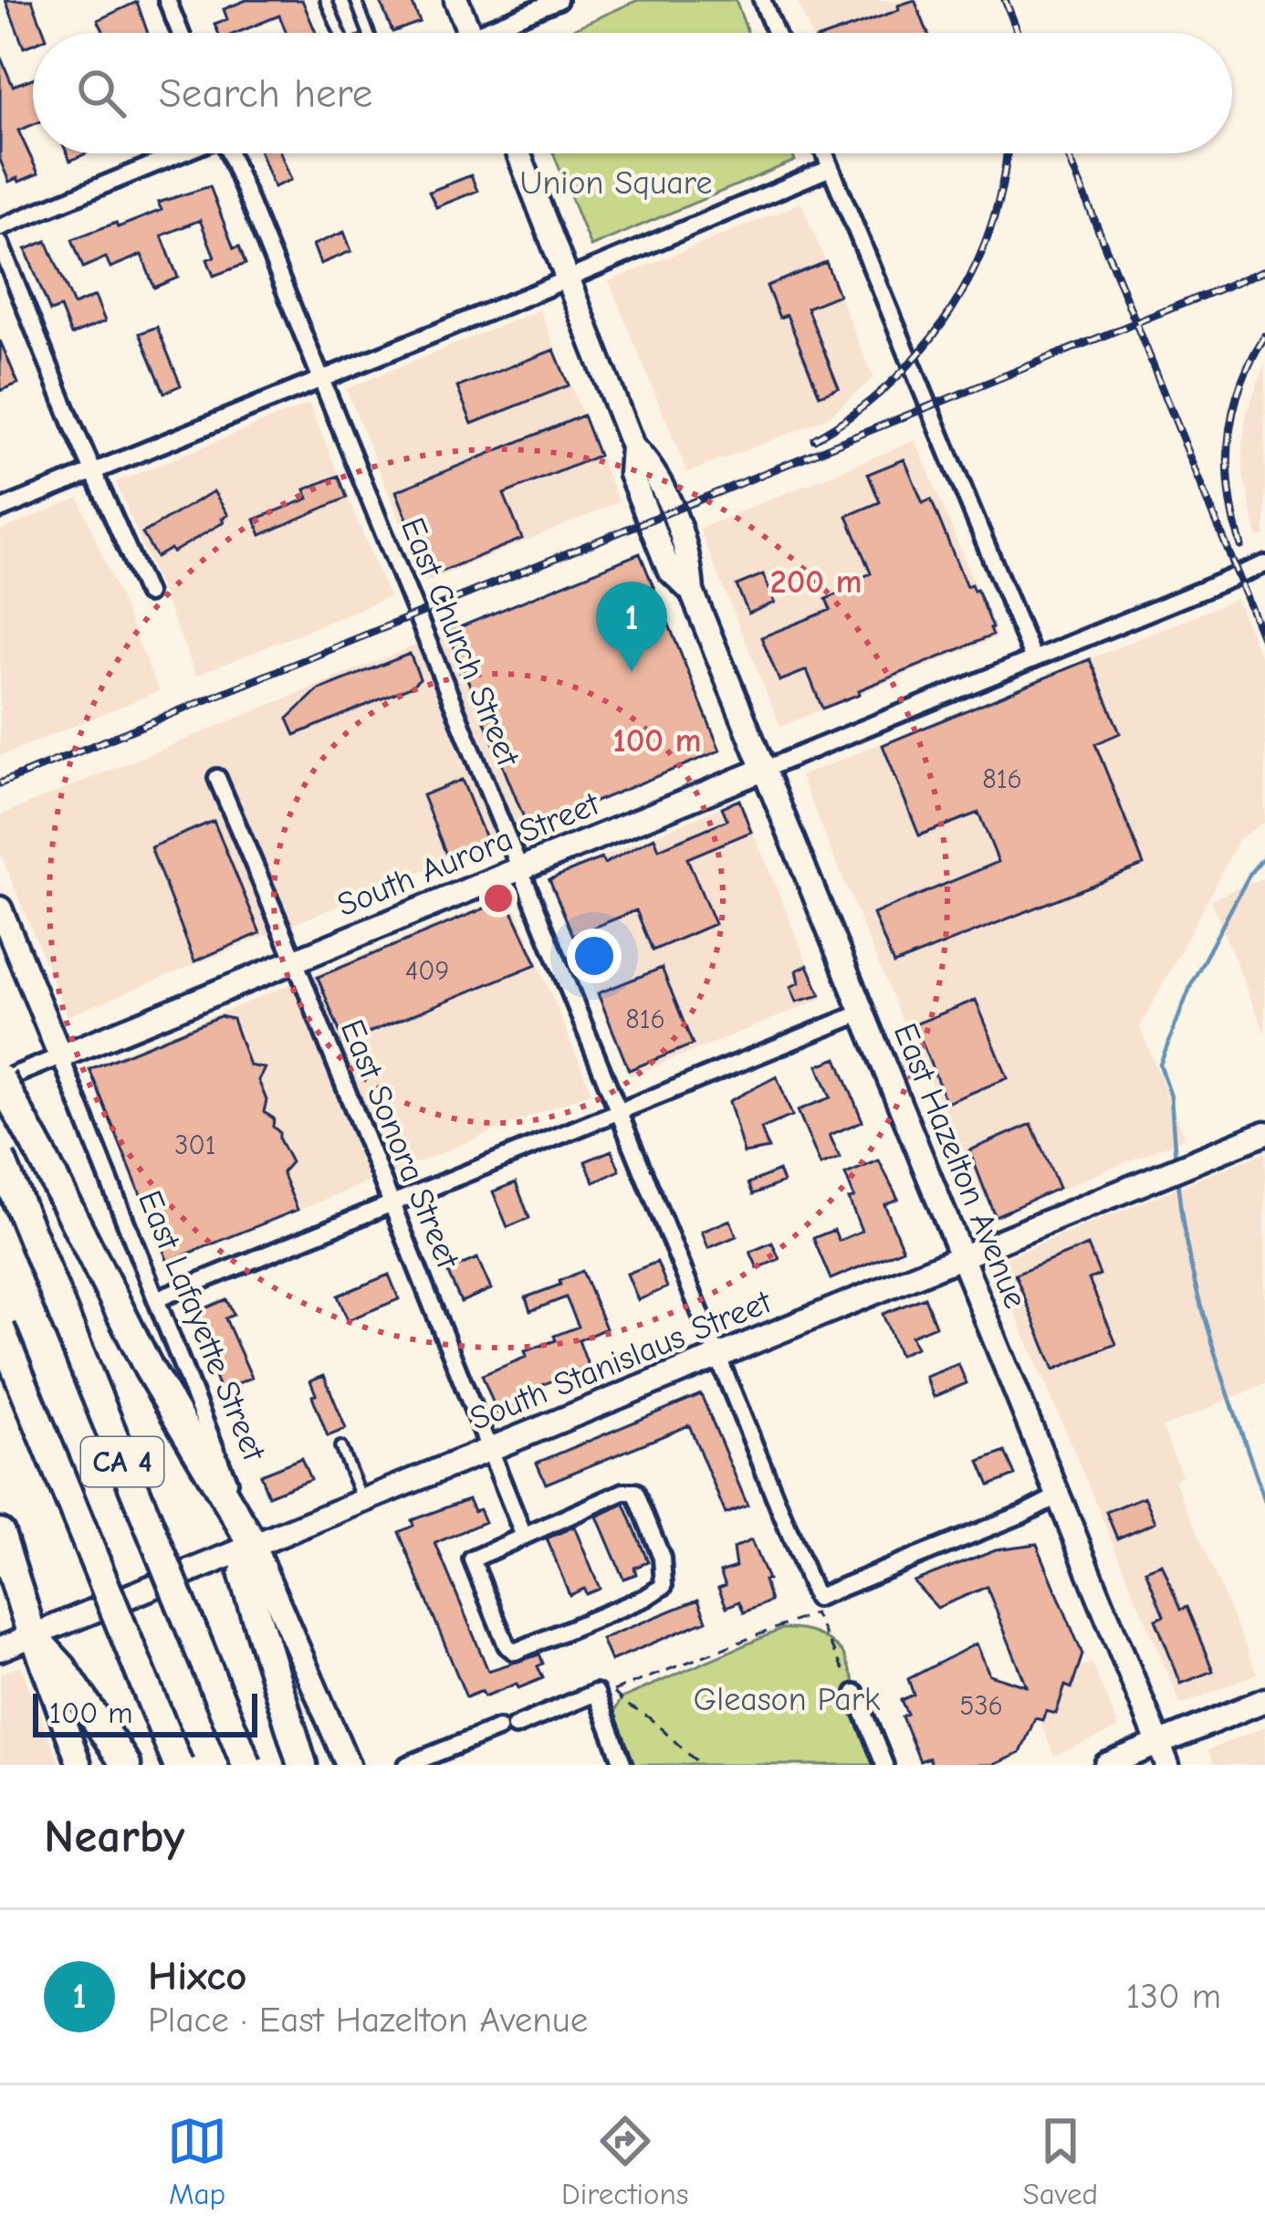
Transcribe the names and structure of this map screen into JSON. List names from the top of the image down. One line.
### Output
{"streets":{"highway":["CA 4"],"street":["East Church Street","South Aurora Street","East Sonora Street","East Hazelton Avenue","East Lafayette Street","South Stanislaus Street"]},"crossings":[["East Church Street","South Aurora Street"],["East Church Street","East Hazelton Avenue"],["East Church Street","South Stanislaus Street"],["South Aurora Street","East Sonora Street"],["South Aurora Street","East Hazelton Avenue"],["South Aurora Street","East Lafayette Street"],["East Sonora Street","South Stanislaus Street"],["East Hazelton Avenue","South Stanislaus Street"],["East Lafayette Street","South Stanislaus Street"]],"parks":["Union Square","Gleason Park"],"house_numbers":["816","409","816","301","536"],"scale_bar":"100 m","page":{"search":"Search here","pins":"1","scale":"100 m","heading":"Nearby","list":[{"mark":"1","name":"Hixco","note":"Place · East Hazelton Avenue","value":"130 m"}],"nav":["Map","Directions","Saved"]},"rings":["200 m","100 m"]}
